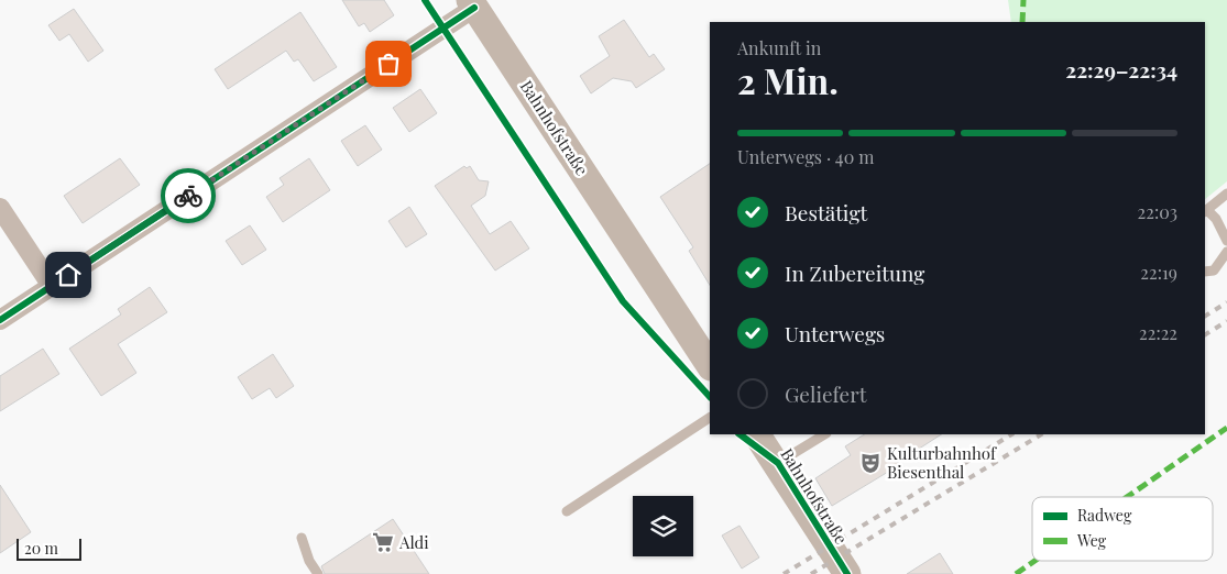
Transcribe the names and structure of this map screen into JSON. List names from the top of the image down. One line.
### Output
{"streets":{"main road":["Bahnhofstraße"]},"places":{"theatre":["Kulturbahnhof Biesenthal"],"supermarket":["Aldi"]},"legend":["Radweg","Weg"],"scale_bar":"20 m","page":{"heading":["2 Min.","Ankunft in","22:29–22:34"],"bar":"Unterwegs · 40 m","list":[["Bestätigt","22:03"],["In Zubereitung","22:19"],["Unterwegs","22:22"],"Geliefert"],"scale":"20 m"}}
